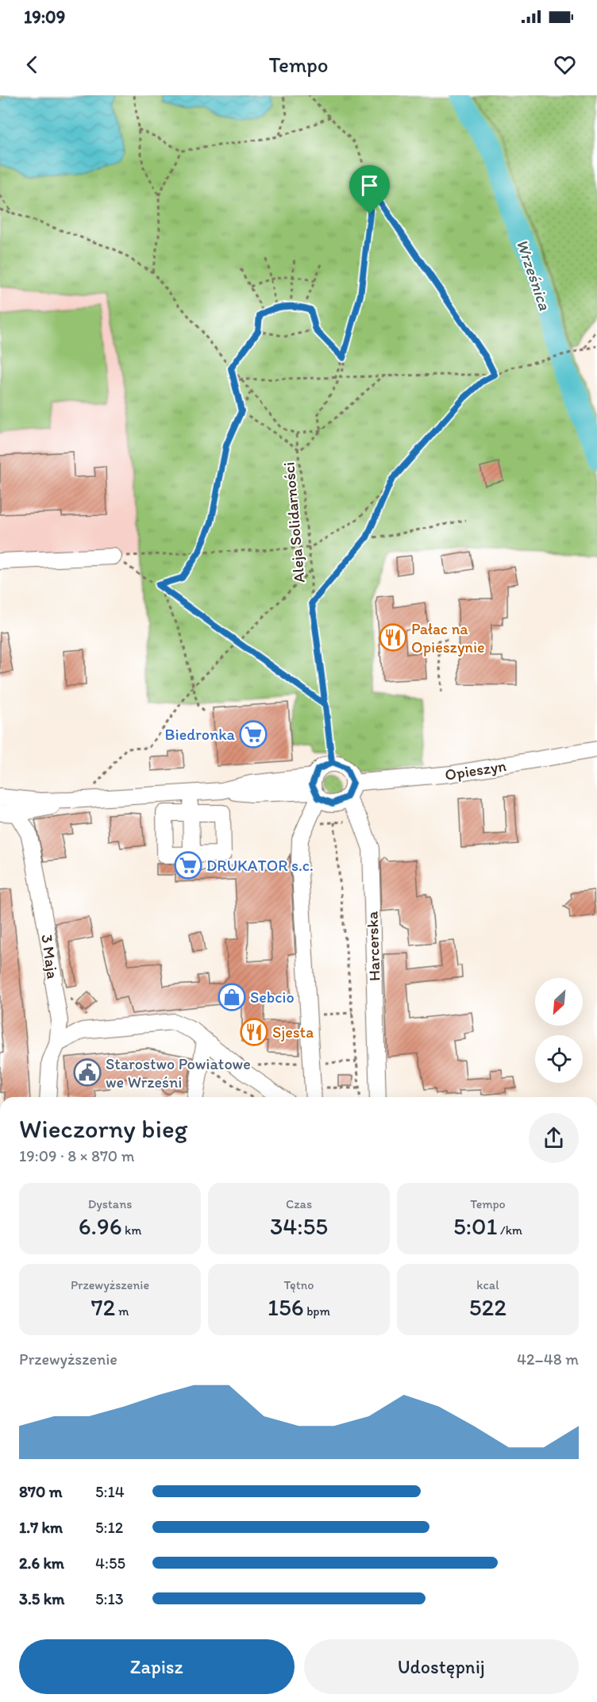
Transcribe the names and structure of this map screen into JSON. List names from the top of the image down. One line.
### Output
{"streets":{"street":["Opieszyn","Harcerska","3 Maja"],"path":["Aleja Solidarności"]},"crossings":[["Aleja Solidarności","Opieszyn"],["Aleja Solidarności","Harcerska"],["Opieszyn","Harcerska"]],"water":["Wrześnica"],"places":{"restaurant":["Pałac na Opieszynie","Sjesta"],"supermarket":["Biedronka","DRUKATOR s.c."],"shop":["Sebcio"],"public building":["Starostwo Powiatowe we Wrześni"]},"north":"bottom left","page":{"status":"19:09","header":"Tempo","heading":["Wieczorny bieg","19:09 · 8 × 870 m"],"stats":[["Dystans","6.96 km"],["Czas","34:55"],["Tempo","5:01 /km"],["Przewyższenie","72 m"],["Tętno","156 bpm"],["kcal","522"]],"chart":["Przewyższenie","42–48 m"],"list":[{"name":"870 m","note":"5:14"},{"name":"1.7 km","note":"5:12"},{"name":"2.6 km","note":"4:55"},{"name":"3.5 km","note":"5:13"}],"buttons":["Zapisz","Udostępnij"]}}
